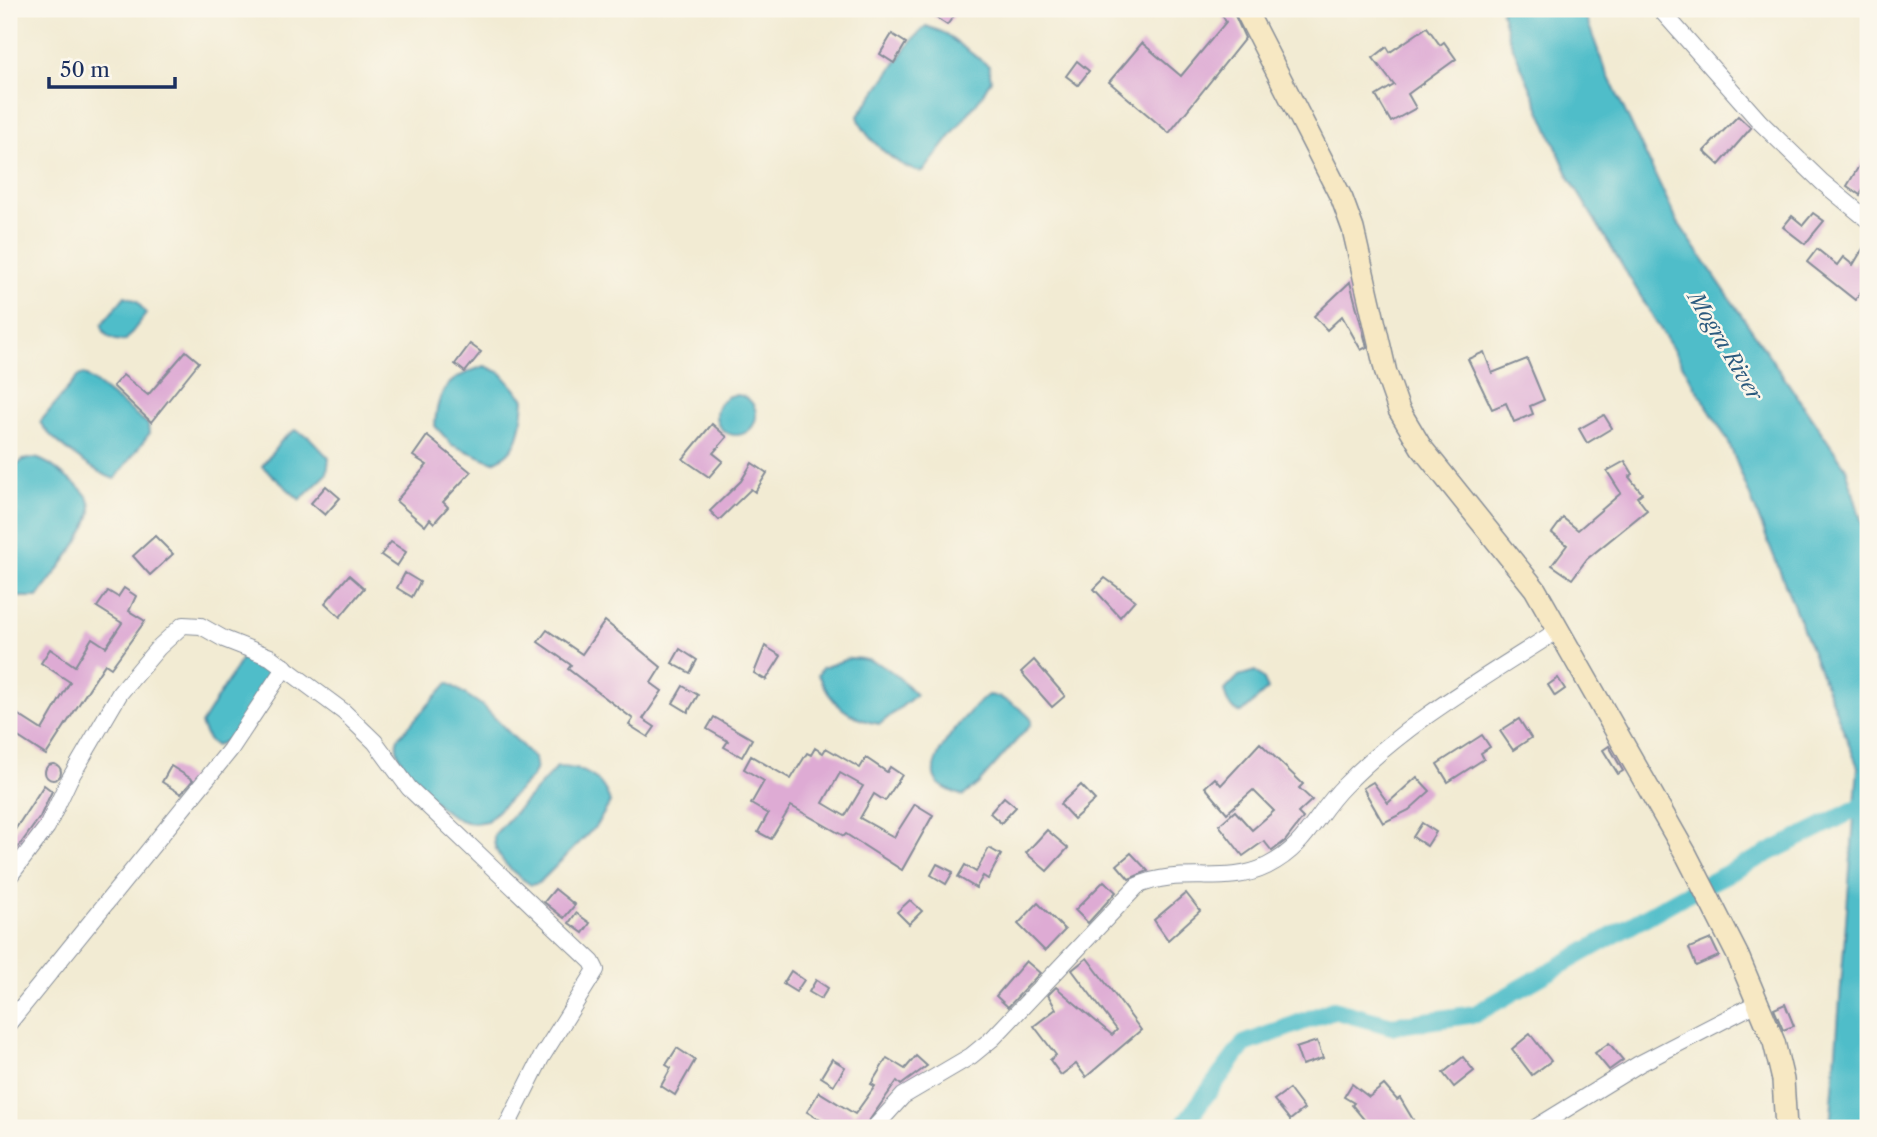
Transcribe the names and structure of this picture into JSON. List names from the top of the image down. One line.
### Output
{"water":["Mogra River"],"scale_bar":"50 m"}
